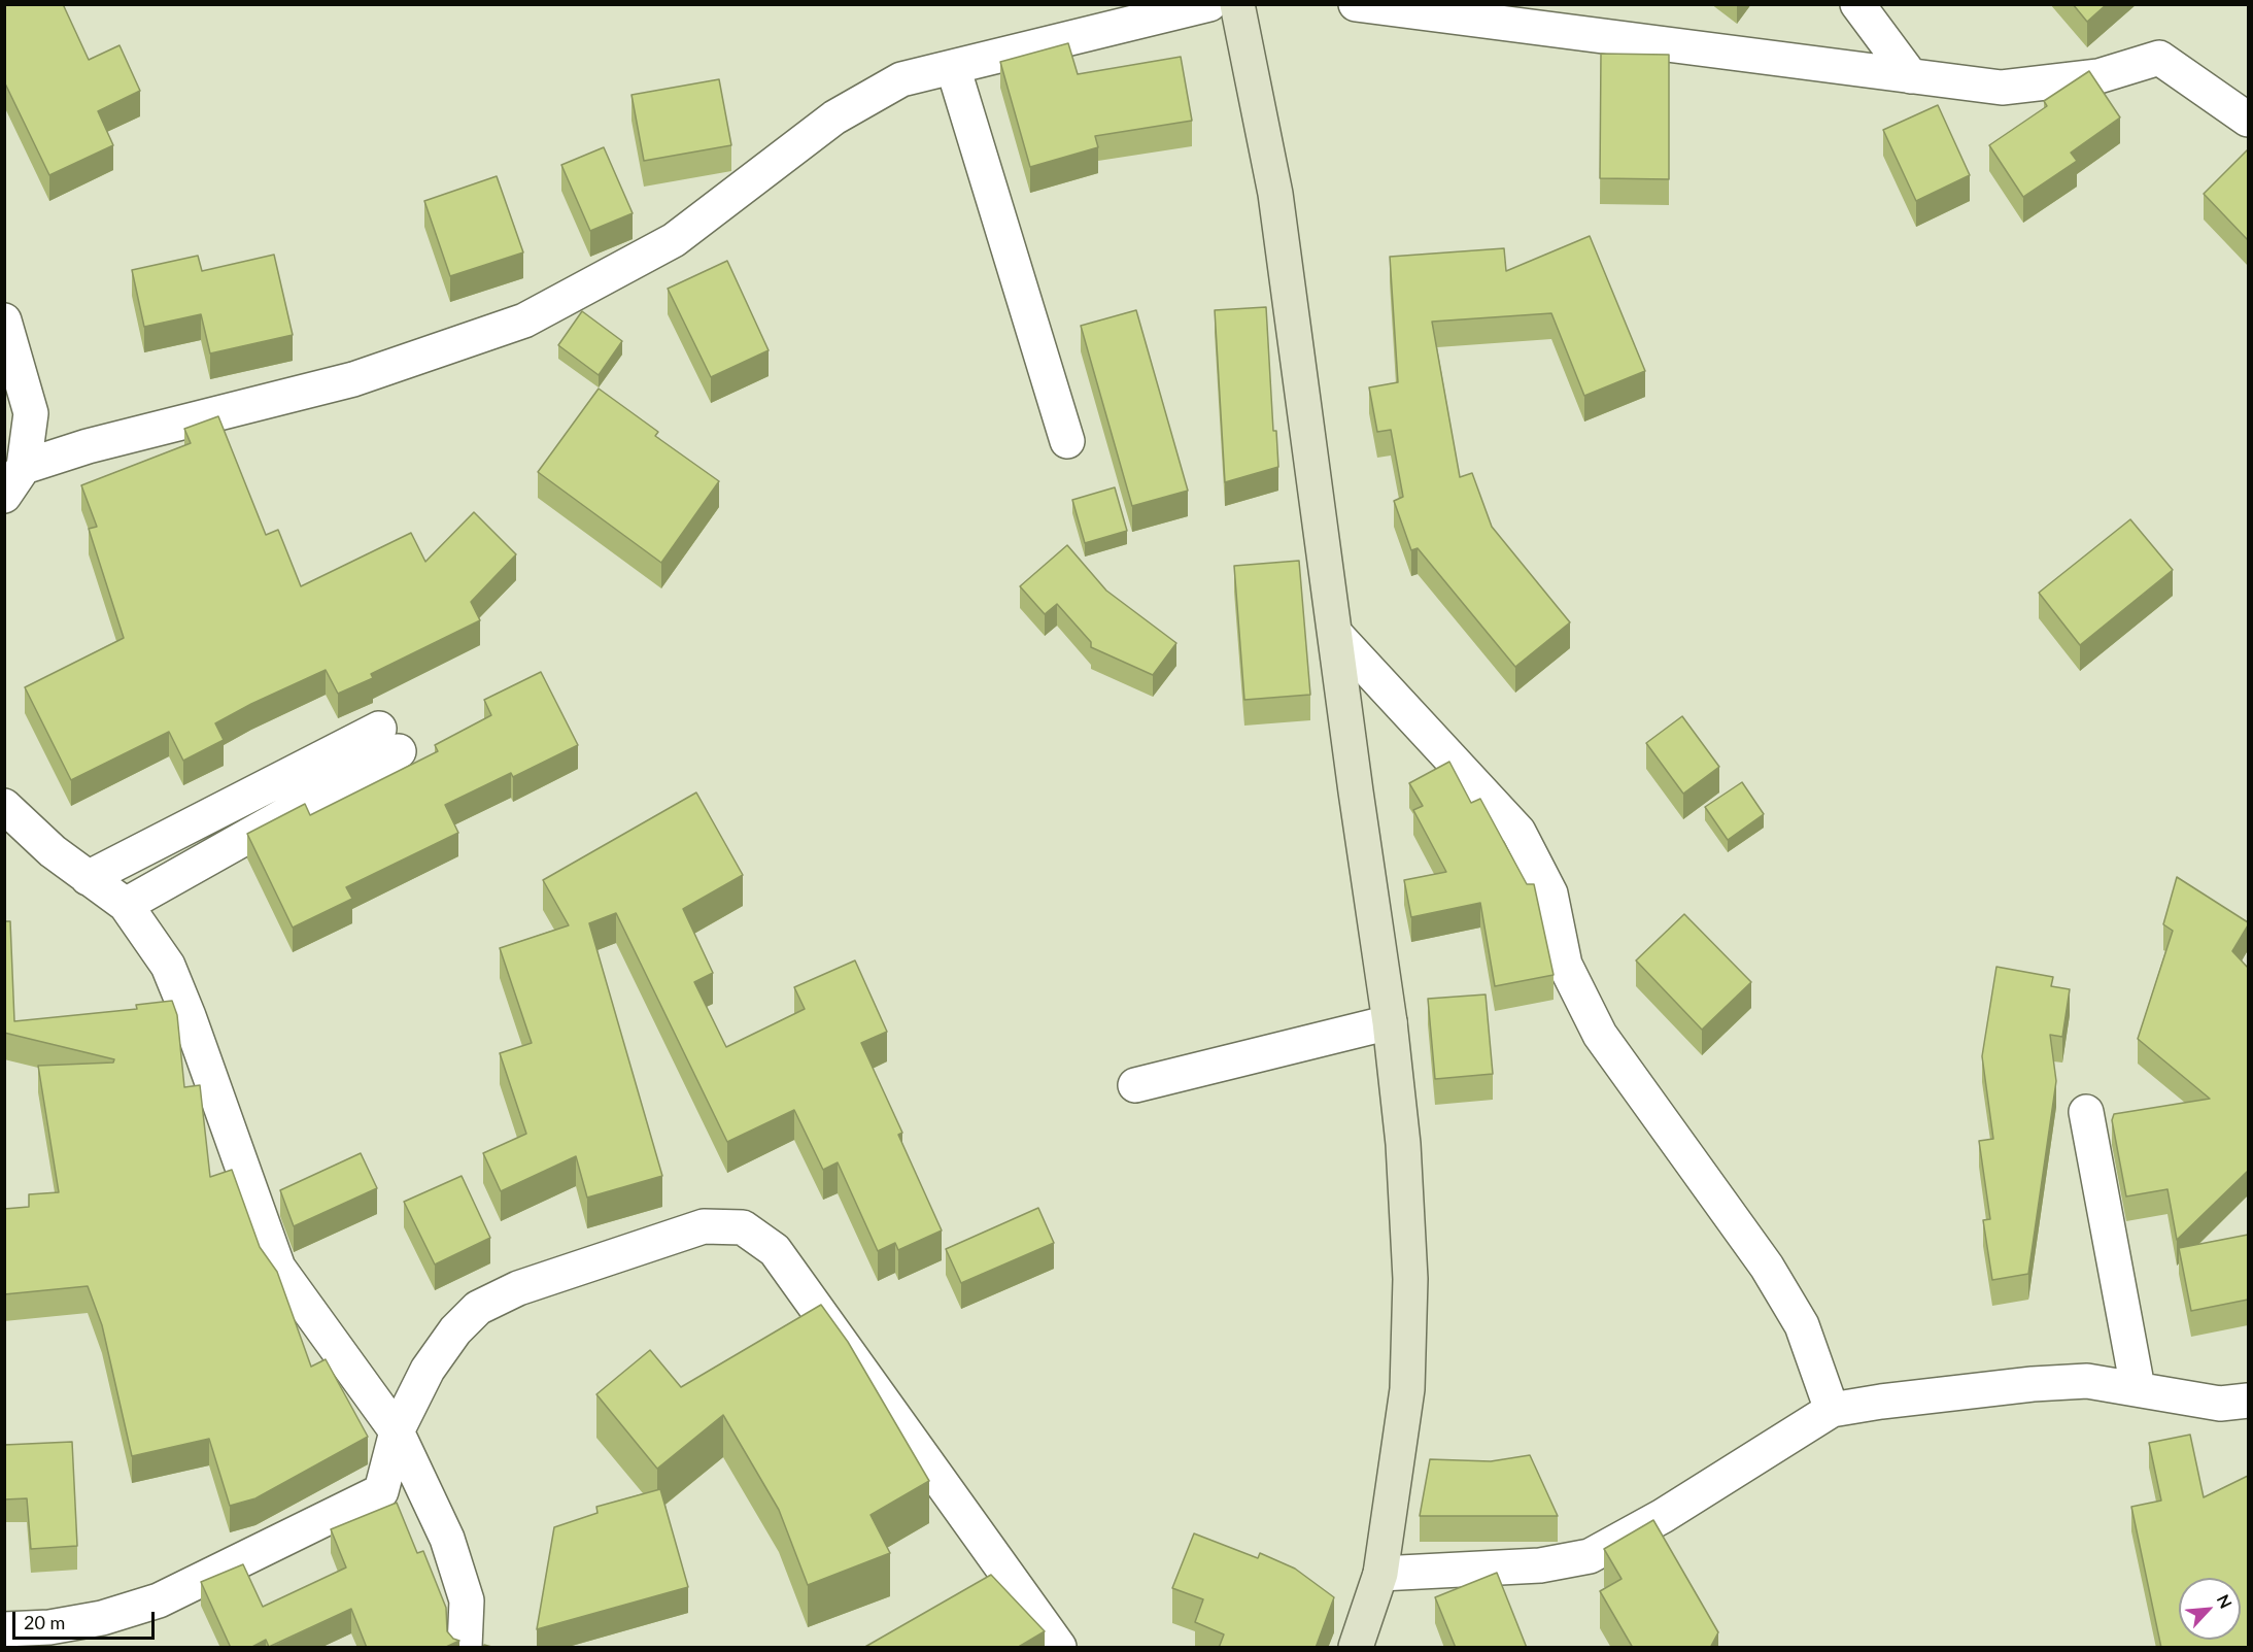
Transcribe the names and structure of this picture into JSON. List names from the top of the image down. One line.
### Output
{"scale_bar":"20 m","north":"top right"}
